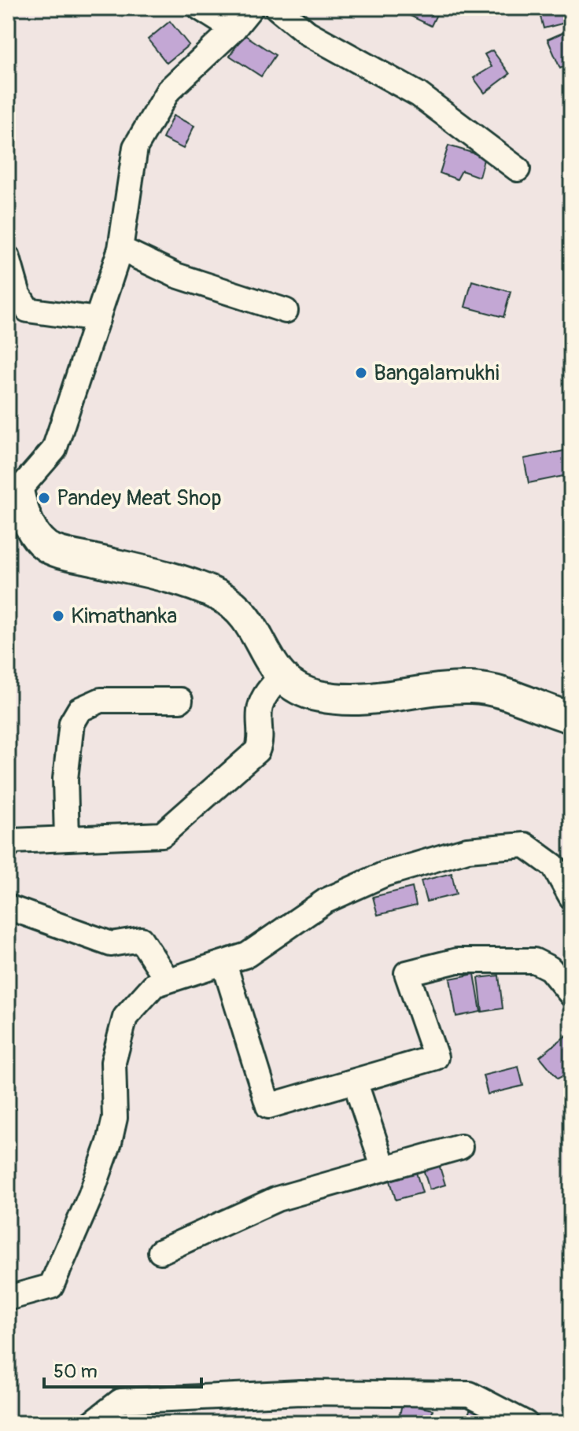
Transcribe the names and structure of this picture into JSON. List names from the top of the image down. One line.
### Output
{"places":["Bangalamukhi","Pandey Meat Shop","Kimathanka"],"scale_bar":"50 m"}
